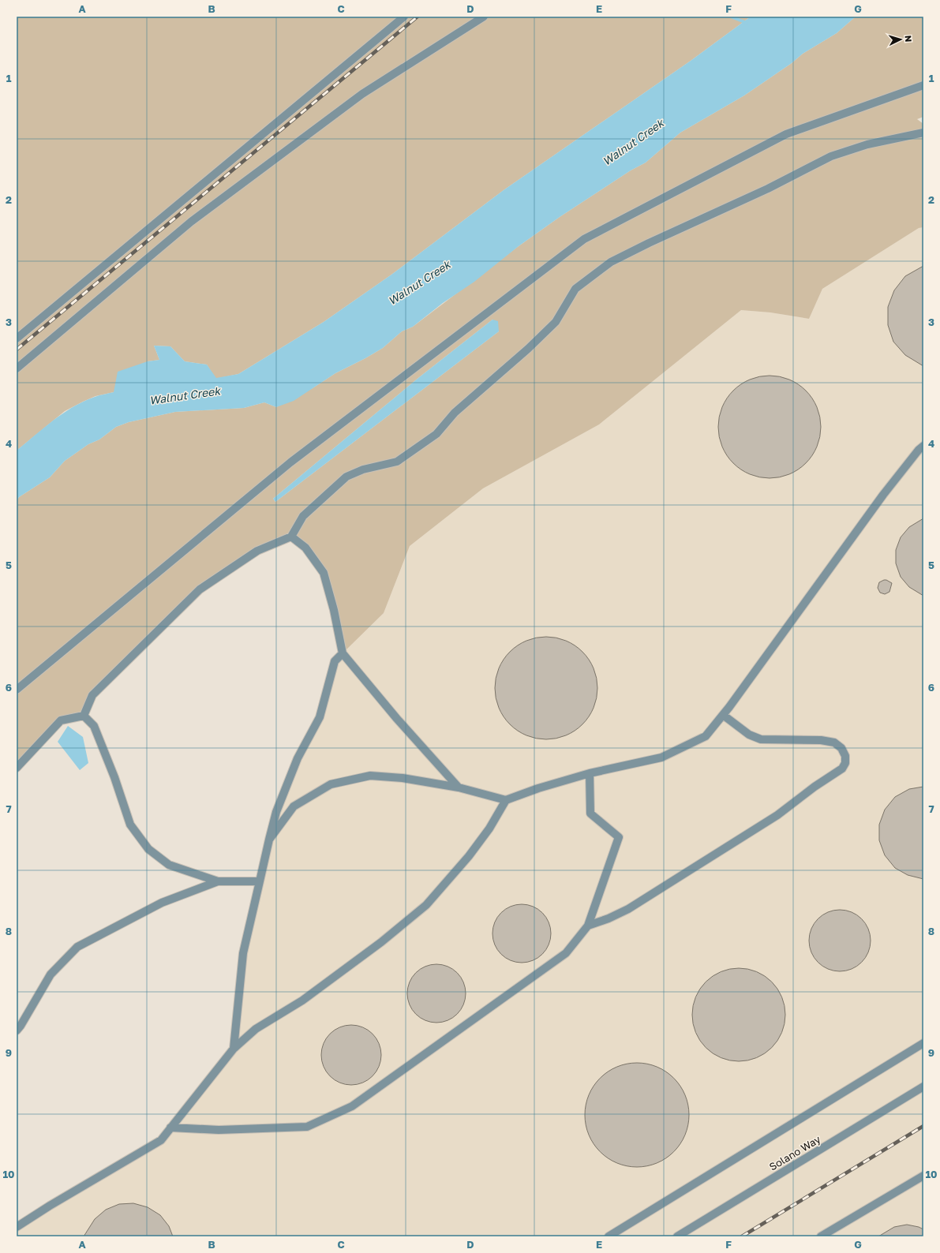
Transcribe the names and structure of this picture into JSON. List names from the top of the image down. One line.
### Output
{"streets":{"street":["Solano Way"]},"water":["Walnut Creek"],"north":"right","grid":{"columns":["A","B","C","D","E","F","G"],"rows":["1","2","3","4","5","6","7","8","9","10"]}}
